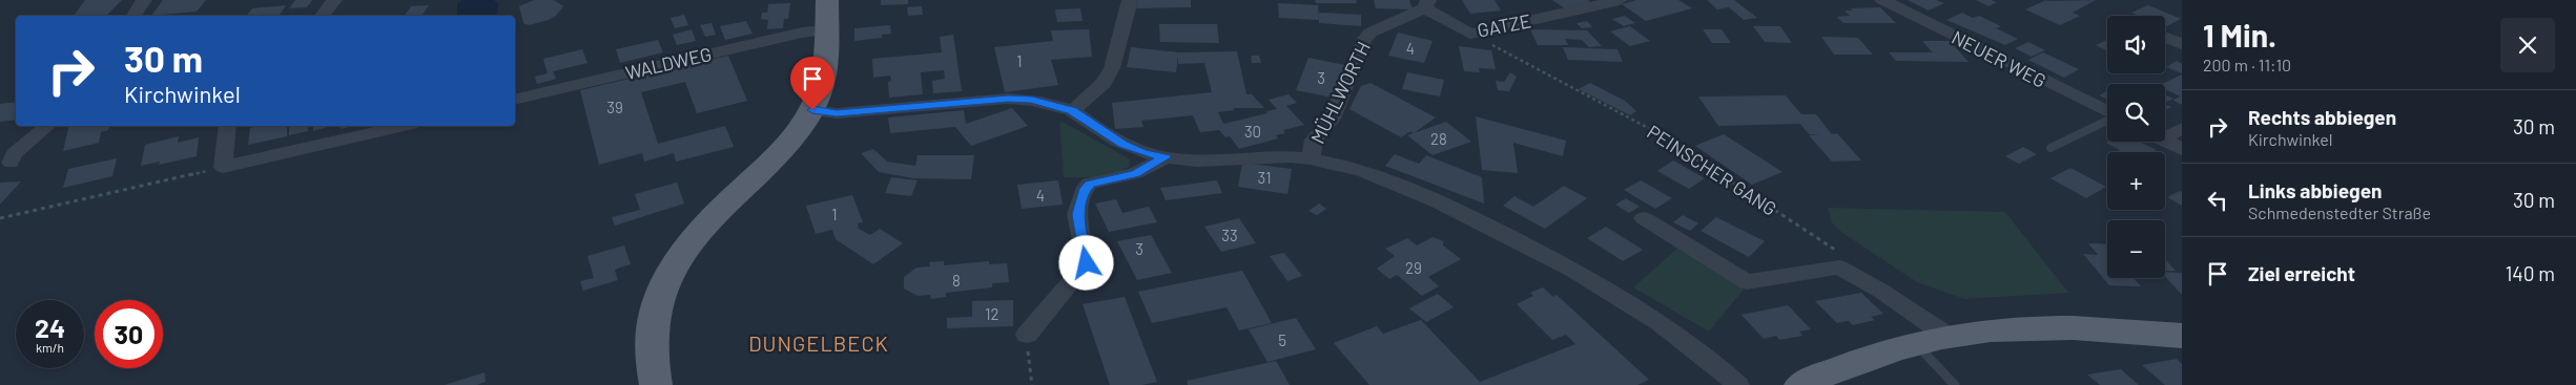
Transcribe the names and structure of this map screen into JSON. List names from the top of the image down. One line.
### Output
{"streets":{"street":["GATZE","NEUER WEG","WALDWEG","MÜHLWORTH"],"path":["PEINSCHER GANG"]},"crossings":[["GATZE","MÜHLWORTH"],["GATZE","PEINSCHER GANG"]],"districts":["DUNGELBECK"],"house_numbers":["4","1","3","39","30","28","31","4","1","33","3","29","8","12","5"],"page":{"heading":["1 Min.","200 m · 11:10"],"map_buttons":["+","−"],"turn":["30 m","Kirchwinkel"],"list":[{"name":"Rechts abbiegen","note":"Kirchwinkel","value":"30 m"},{"name":"Links abbiegen","note":"Schmedenstedter Straße","value":"30 m"},{"name":"Ziel erreicht","value":"140 m"}],"speed":"24 km/h","limit":"30"}}
